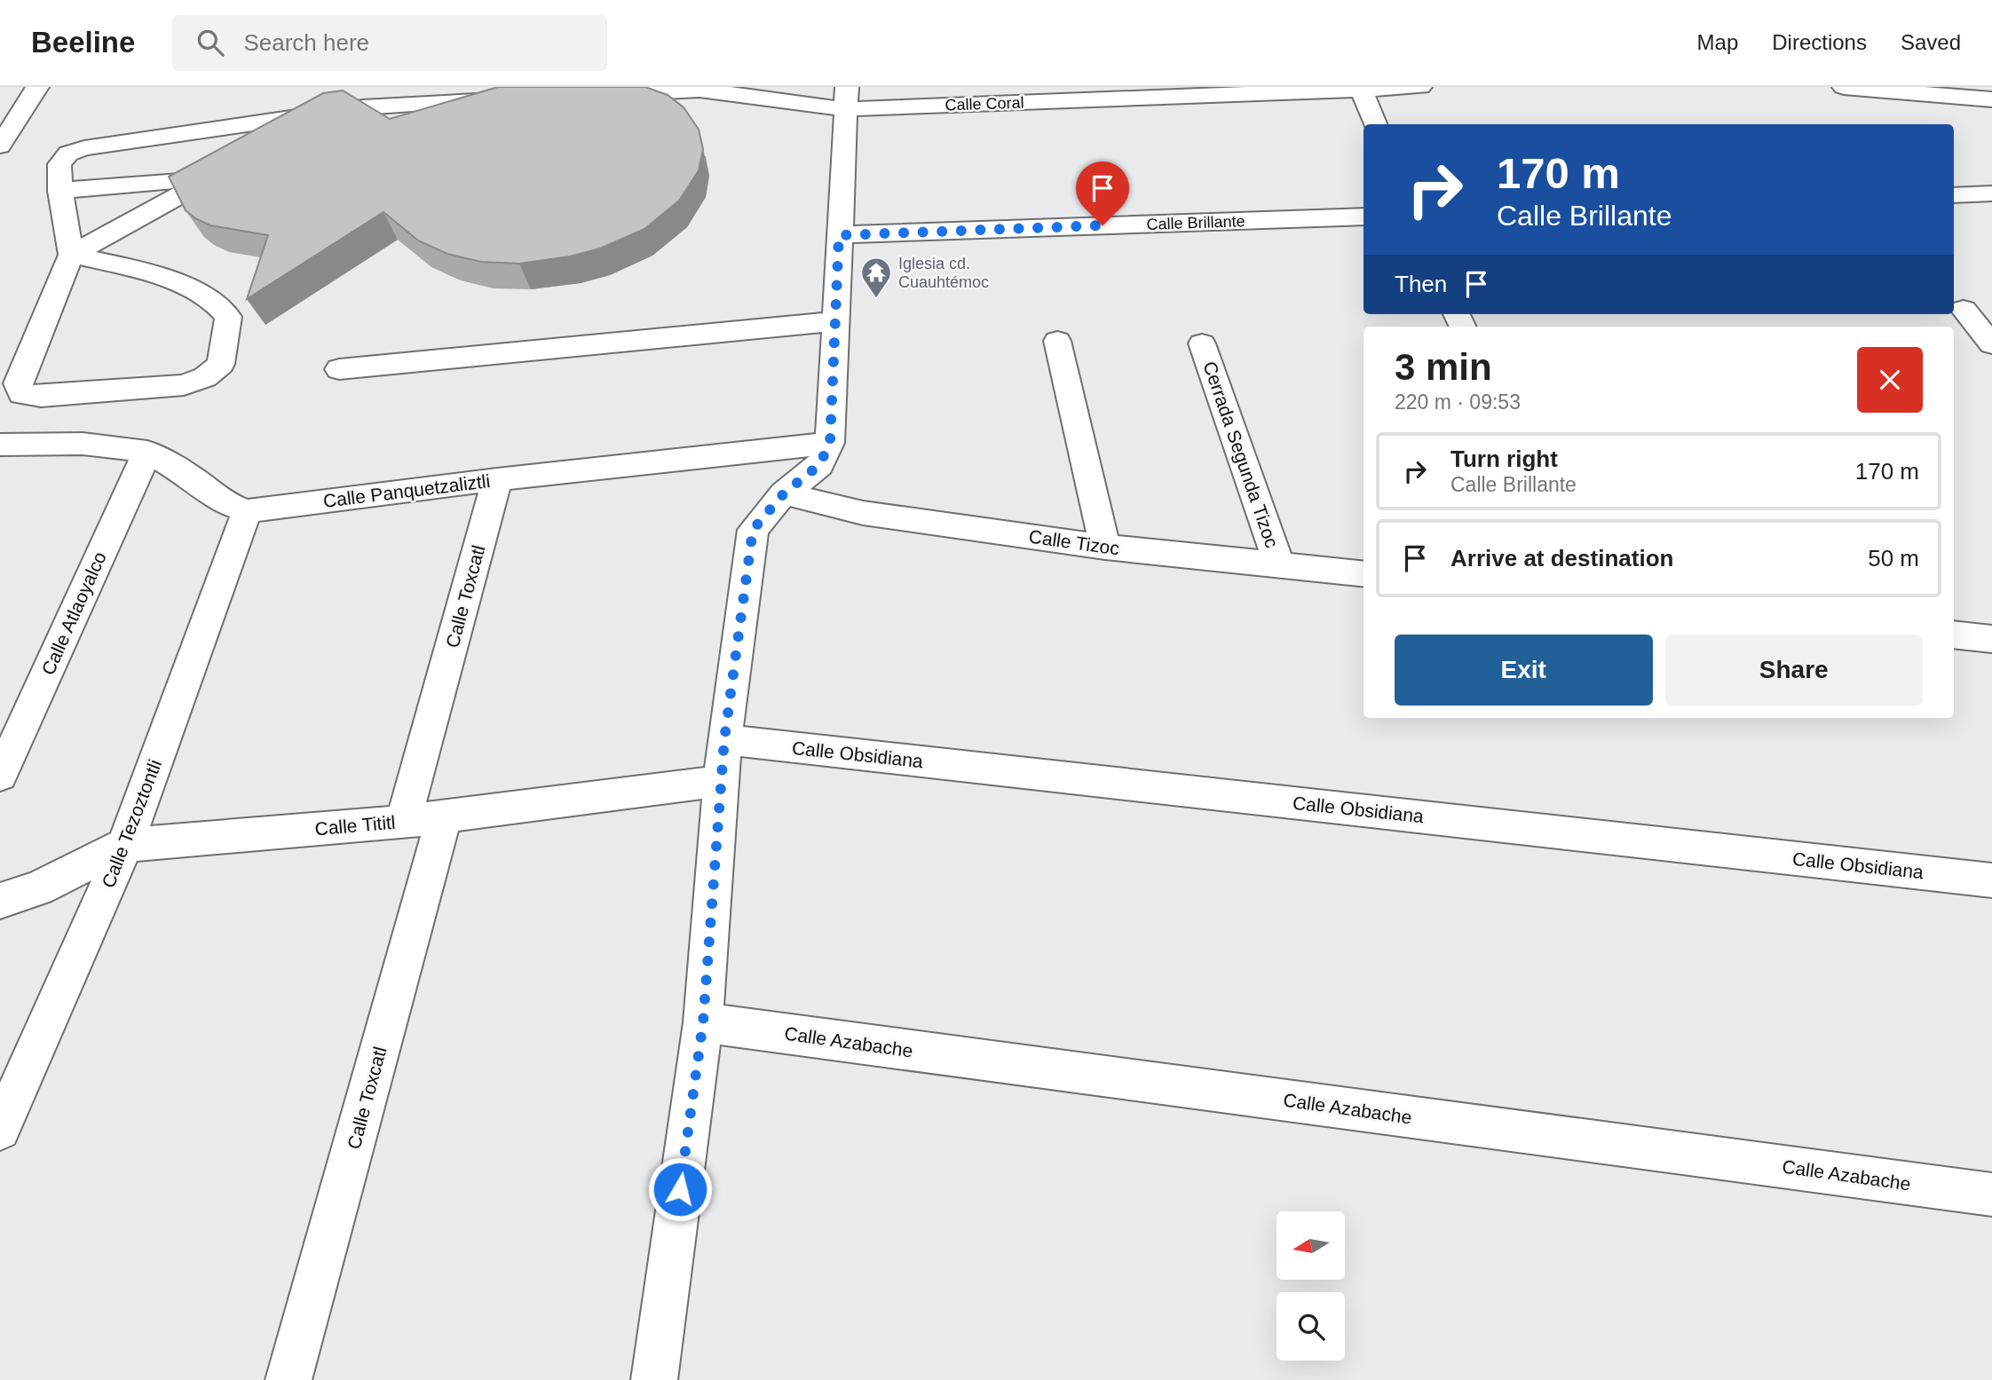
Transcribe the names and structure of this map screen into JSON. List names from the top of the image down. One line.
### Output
{"streets":{"street":["Calle Coral","Calle Brillante","Cerrada Segunda Tizoc","Calle Panquetzaliztli","Calle Tizoc","Calle Toxcatl","Calle Atlaoyalco","Calle Obsidiana","Calle Tezoztontli","Calle Tititl","Calle Azabache"]},"crossings":[["Cerrada Segunda Tizoc","Calle Tizoc"],["Calle Panquetzaliztli","Calle Toxcatl"],["Calle Panquetzaliztli","Calle Tezoztontli"],["Calle Toxcatl","Calle Tititl"],["Calle Tezoztontli","Calle Tititl"]],"places":{"temple":["Iglesia cd. Cuauhtémoc"]},"north":"left","page":{"header":"Beeline","search":"Search here","nav":["Map","Directions","Saved"],"turn":["170 m","Calle Brillante"],"then":"Then","heading":["3 min","220 m · 09:53"],"list":[{"name":"Turn right","note":"Calle Brillante","value":"170 m"},{"name":"Arrive at destination","value":"50 m"}],"buttons":["Exit","Share"]}}
